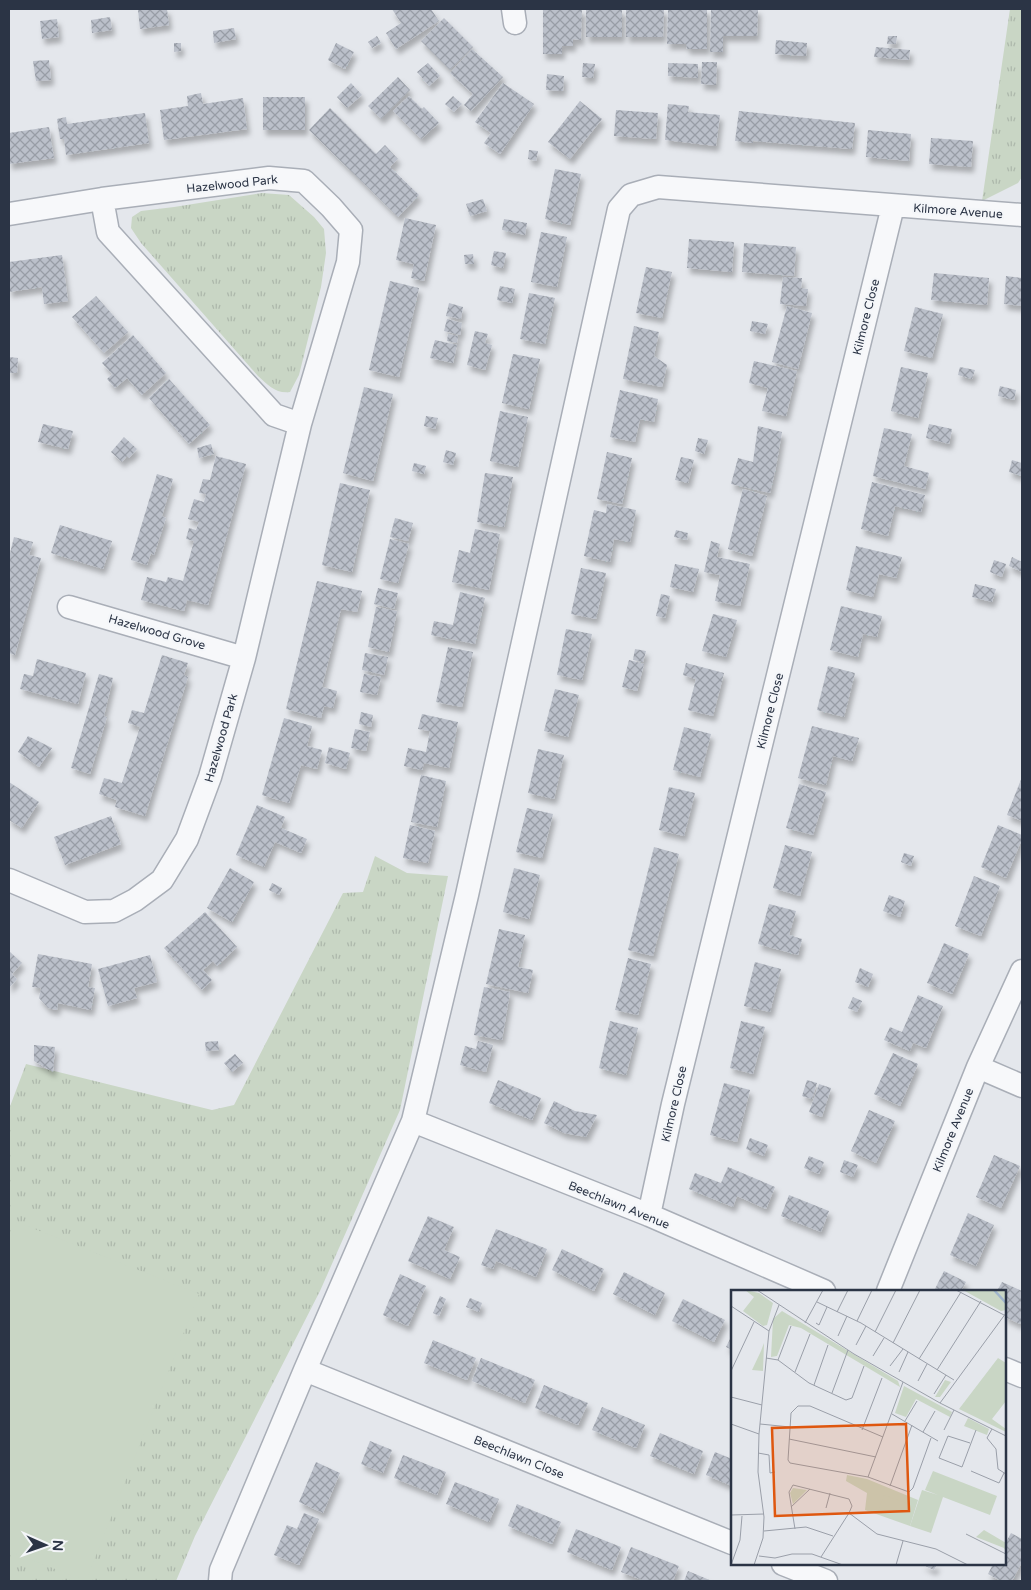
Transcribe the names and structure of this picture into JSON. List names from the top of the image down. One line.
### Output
{"streets":{"street":["Hazelwood Park","Kilmore Avenue","Kilmore Close","Hazelwood Grove","Beechlawn Avenue","Beechlawn Close"]},"crossings":[["Hazelwood Park","Hazelwood Grove"],["Kilmore Avenue","Kilmore Close"],["Kilmore Avenue","Beechlawn Avenue"],["Kilmore Avenue","Beechlawn Close"],["Kilmore Close","Beechlawn Avenue"]],"north":"right"}
